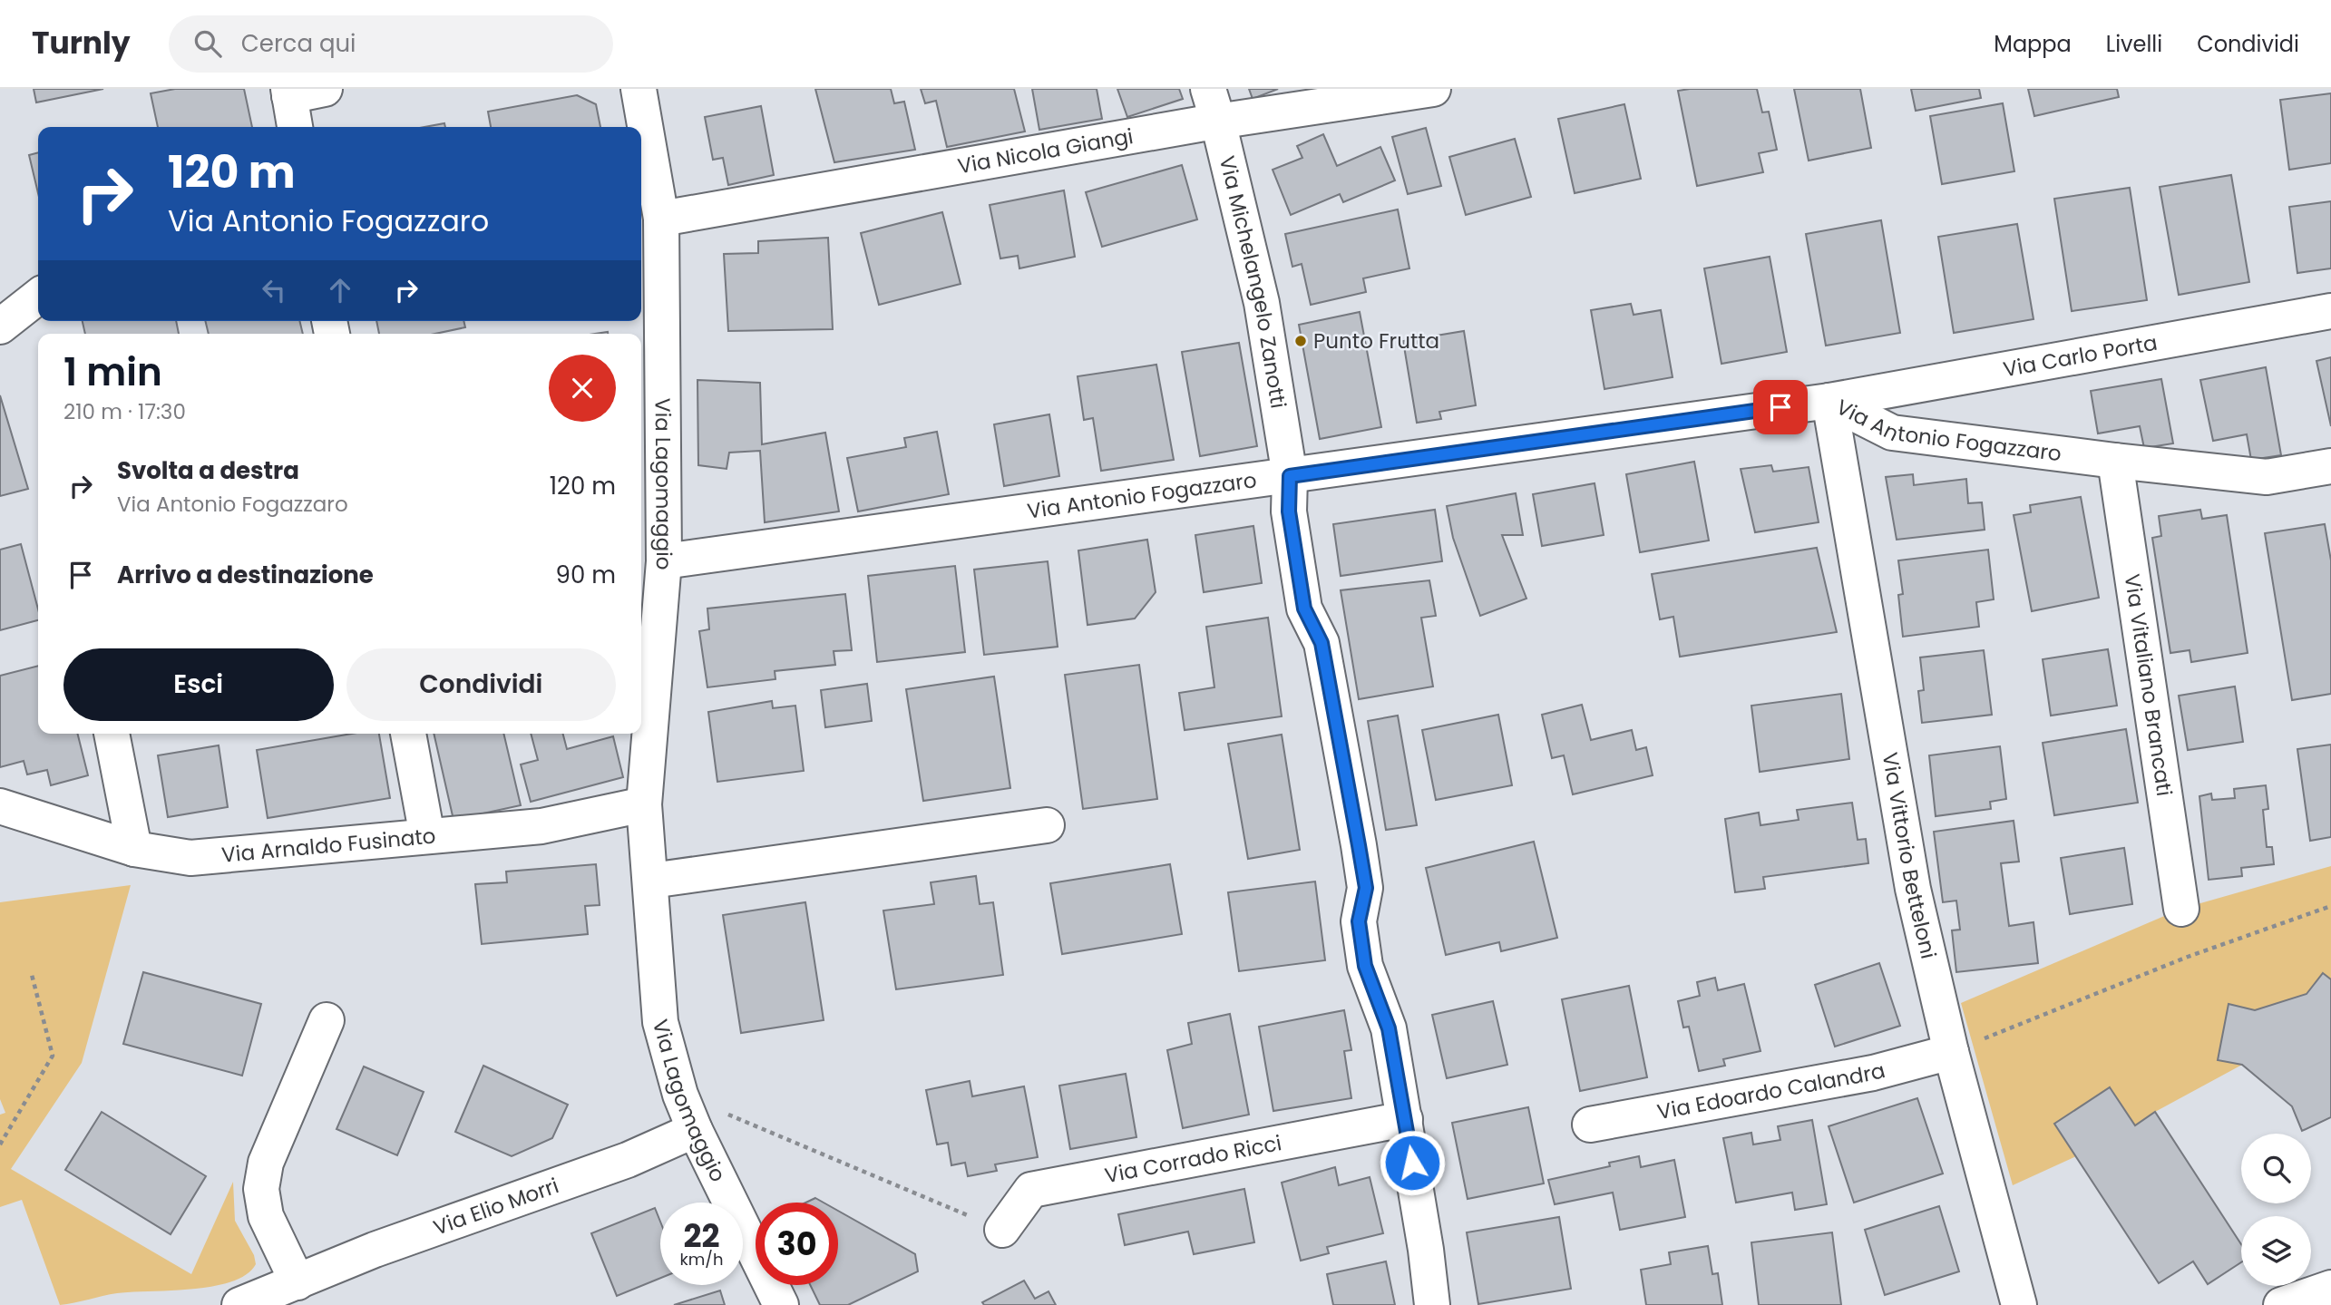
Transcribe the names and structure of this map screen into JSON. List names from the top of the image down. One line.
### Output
{"streets":{"street":["Via Nicola Giangi","Via Michelangelo Zanotti","Via Carlo Porta","Via Antonio Fogazzaro","Via Lagomaggio","Via Vitaliano Brancati","Via Arnaldo Fusinato","Via Vittorio Betteloni","Via Edoardo Calandra","Via Corrado Ricci","Via Elio Morri"]},"crossings":[["Via Nicola Giangi","Via Michelangelo Zanotti"],["Via Nicola Giangi","Via Lagomaggio"],["Via Michelangelo Zanotti","Via Antonio Fogazzaro"],["Via Michelangelo Zanotti","Via Corrado Ricci"],["Via Carlo Porta","Via Antonio Fogazzaro"],["Via Carlo Porta","Via Vittorio Betteloni"],["Via Antonio Fogazzaro","Via Lagomaggio"],["Via Antonio Fogazzaro","Via Vitaliano Brancati"],["Via Antonio Fogazzaro","Via Vittorio Betteloni"],["Via Lagomaggio","Via Arnaldo Fusinato"],["Via Lagomaggio","Via Elio Morri"],["Via Vittorio Betteloni","Via Edoardo Calandra"]],"places":["Punto Frutta"],"page":{"header":"Turnly","search":"Cerca qui","nav":["Mappa","Livelli","Condividi"],"turn":["120 m","Via Antonio Fogazzaro"],"heading":["1 min","210 m · 17:30"],"list":[{"name":"Svolta a destra","note":"Via Antonio Fogazzaro","value":"120 m"},{"name":"Arrivo a destinazione","value":"90 m"}],"buttons":["Esci","Condividi"],"speed":"22 km/h","limit":"30"}}
